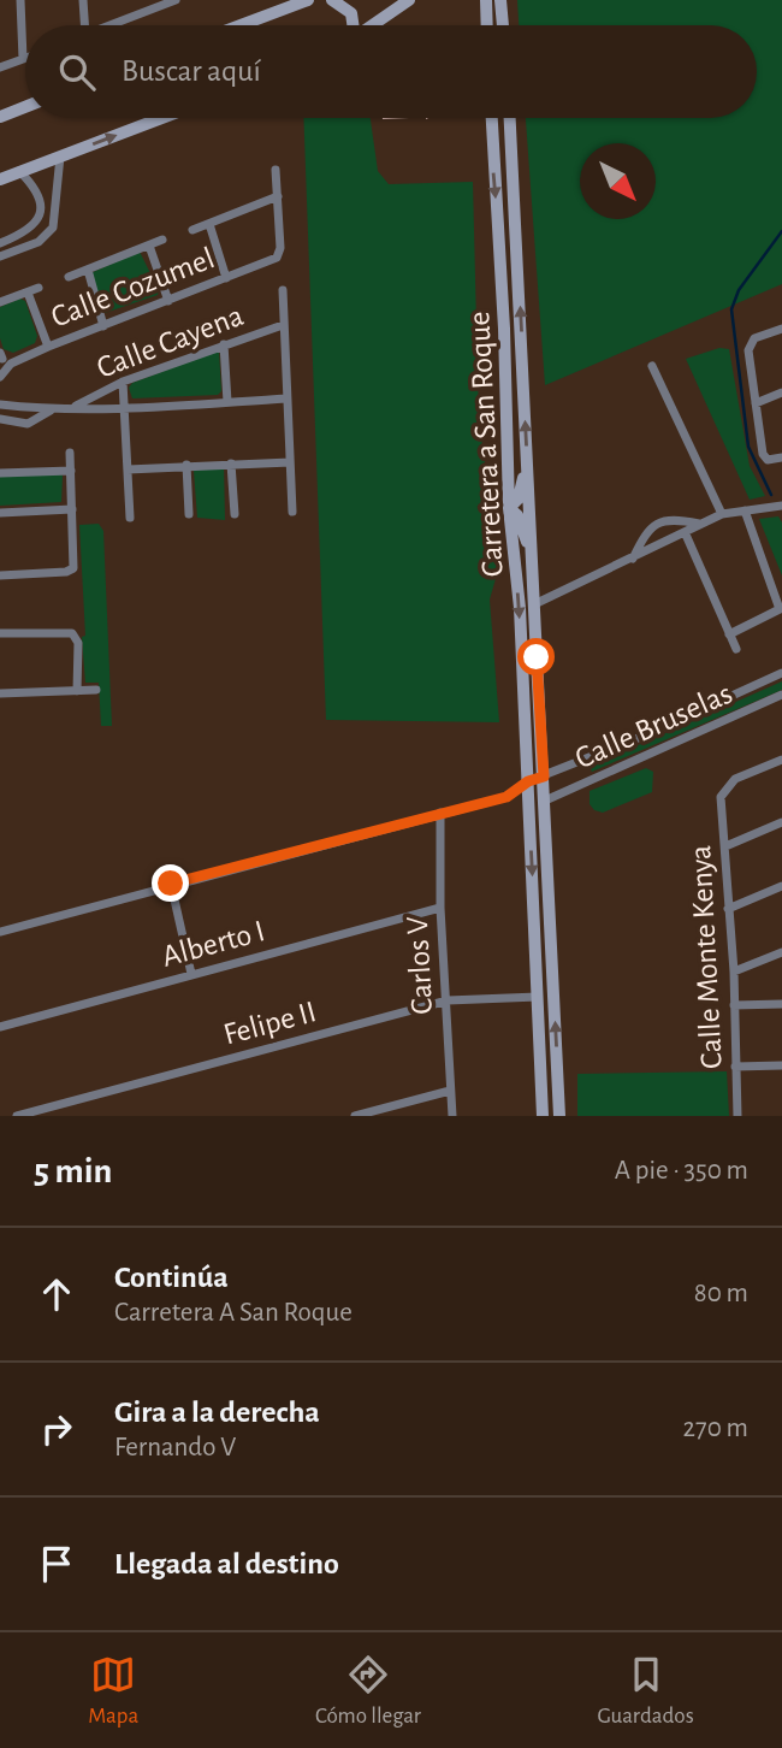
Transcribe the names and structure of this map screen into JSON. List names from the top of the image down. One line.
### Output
{"streets":{"main road":["Carretera a San Roque"],"street":["Calle Cozumel","Calle Cayena","Calle Bruselas","Alberto I","Calle Monte Kenya","Carlos V","Felipe II"]},"crossings":[["Carretera a San Roque","Calle Bruselas"],["Calle Bruselas","Carlos V"],["Alberto I","Carlos V"],["Carlos V","Felipe II"]],"north":"bottom right","page":{"search":"Buscar aquí","heading":["5 min","A pie · 350 m"],"list":[["Continúa","Carretera A San Roque","80 m"],["Gira a la derecha","Fernando V","270 m"],"Llegada al destino"],"nav":["Mapa","Cómo llegar","Guardados"]}}
